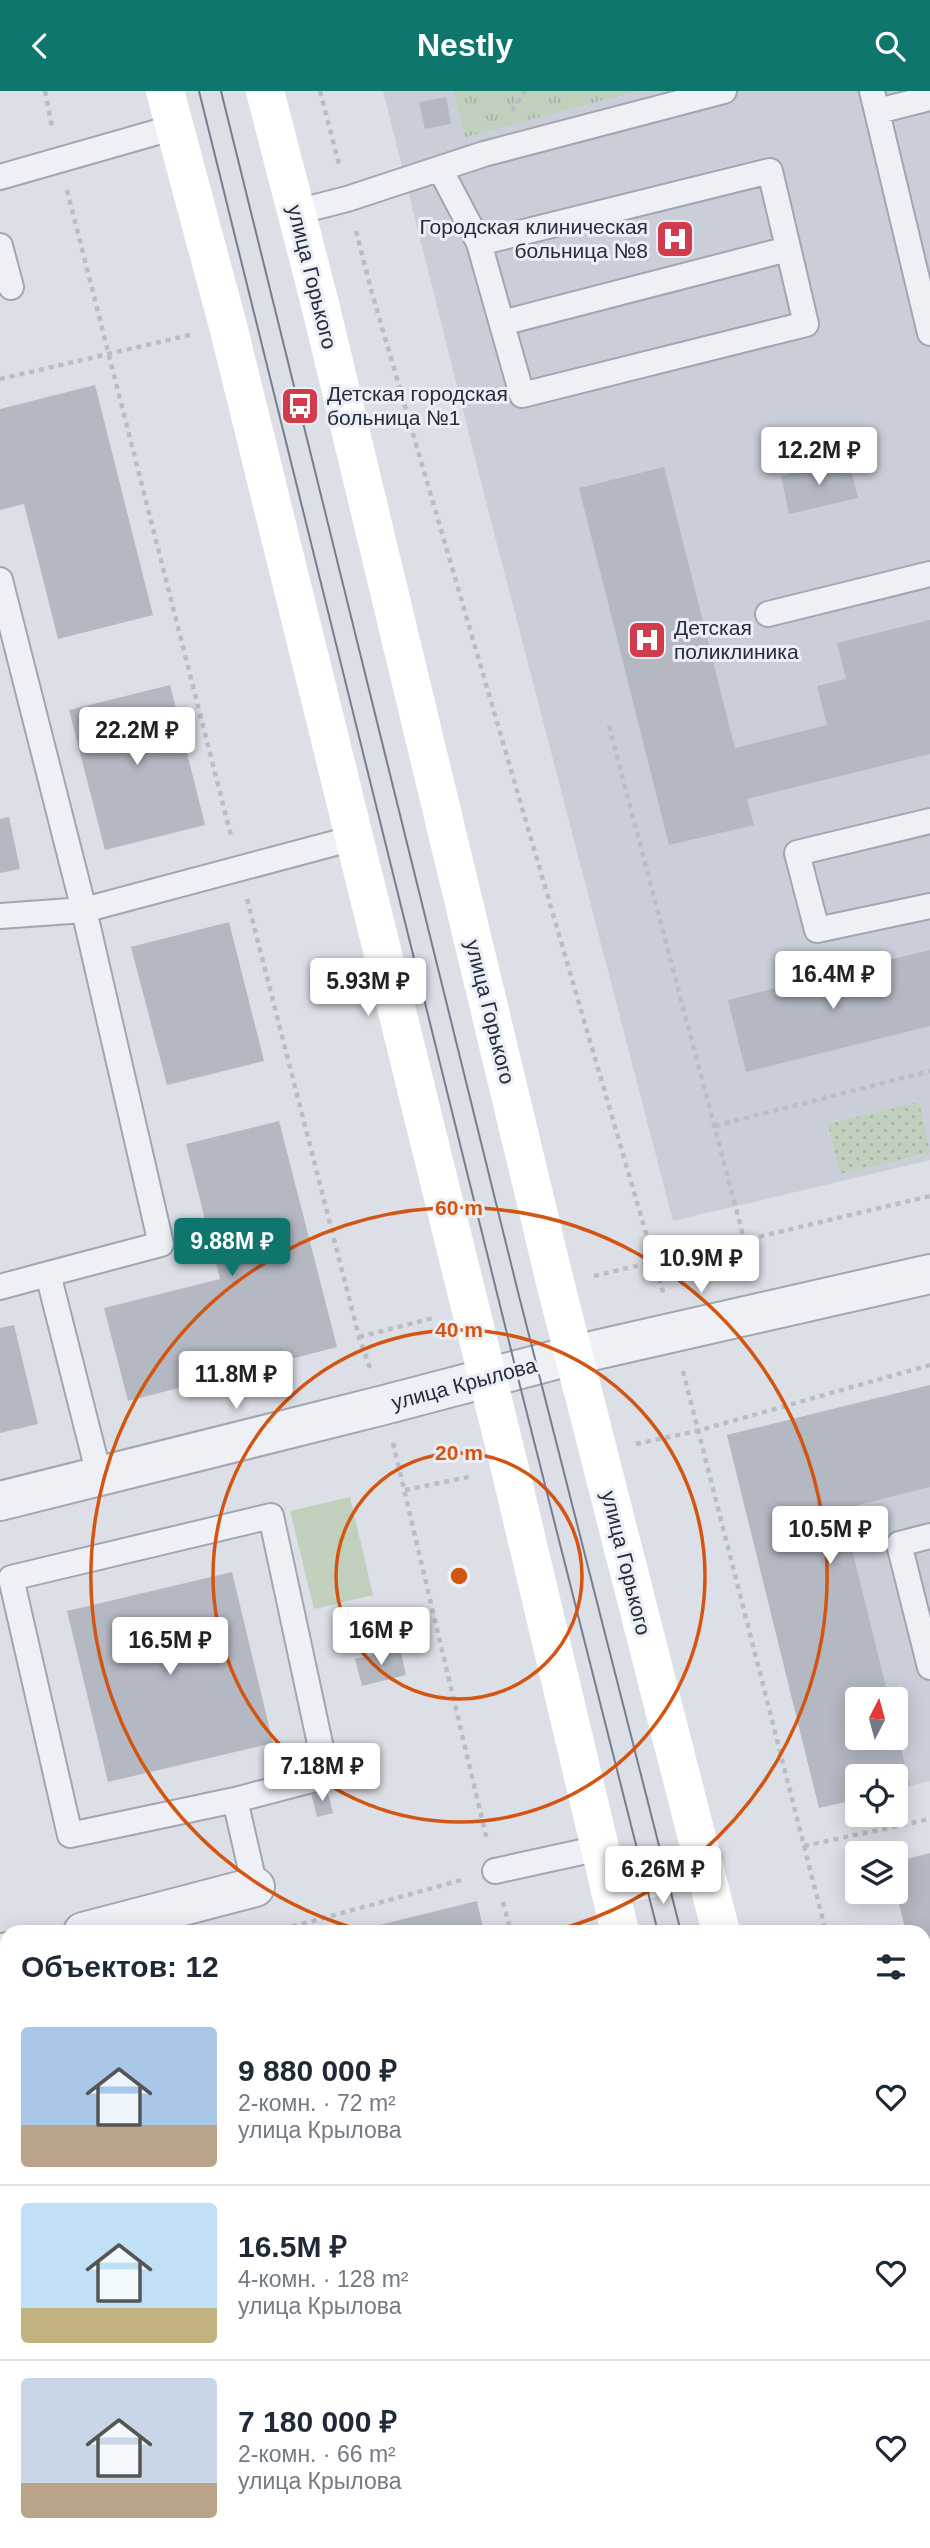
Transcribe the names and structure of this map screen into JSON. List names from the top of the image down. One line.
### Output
{"streets":{"main road":["улица Горького"],"street":["улица Крылова"]},"crossings":[["улица Горького","улица Крылова"]],"places":{"hospital":["Городская клиническая больница №8","Детская поликлиника"],"bus stop":["Детская городская больница №1"]},"north":"top","page":{"header":"Nestly","price":["12.2M ₽","22.2M ₽","16.4M ₽","5.93M ₽","9.88M ₽","10.9M ₽","11.8M ₽","10.5M ₽","16M ₽","16.5M ₽","7.18M ₽","6.26M ₽"],"heading":"Объектов: 12","list":[{"name":"9 880 000 ₽","note":"2-комн. · 72 m² · улица Крылова"},{"name":"16.5M ₽","note":"4-комн. · 128 m² · улица Крылова"},{"name":"7 180 000 ₽","note":"2-комн. · 66 m² · улица Крылова"}]},"rings":["60 m","40 m","20 m"]}
